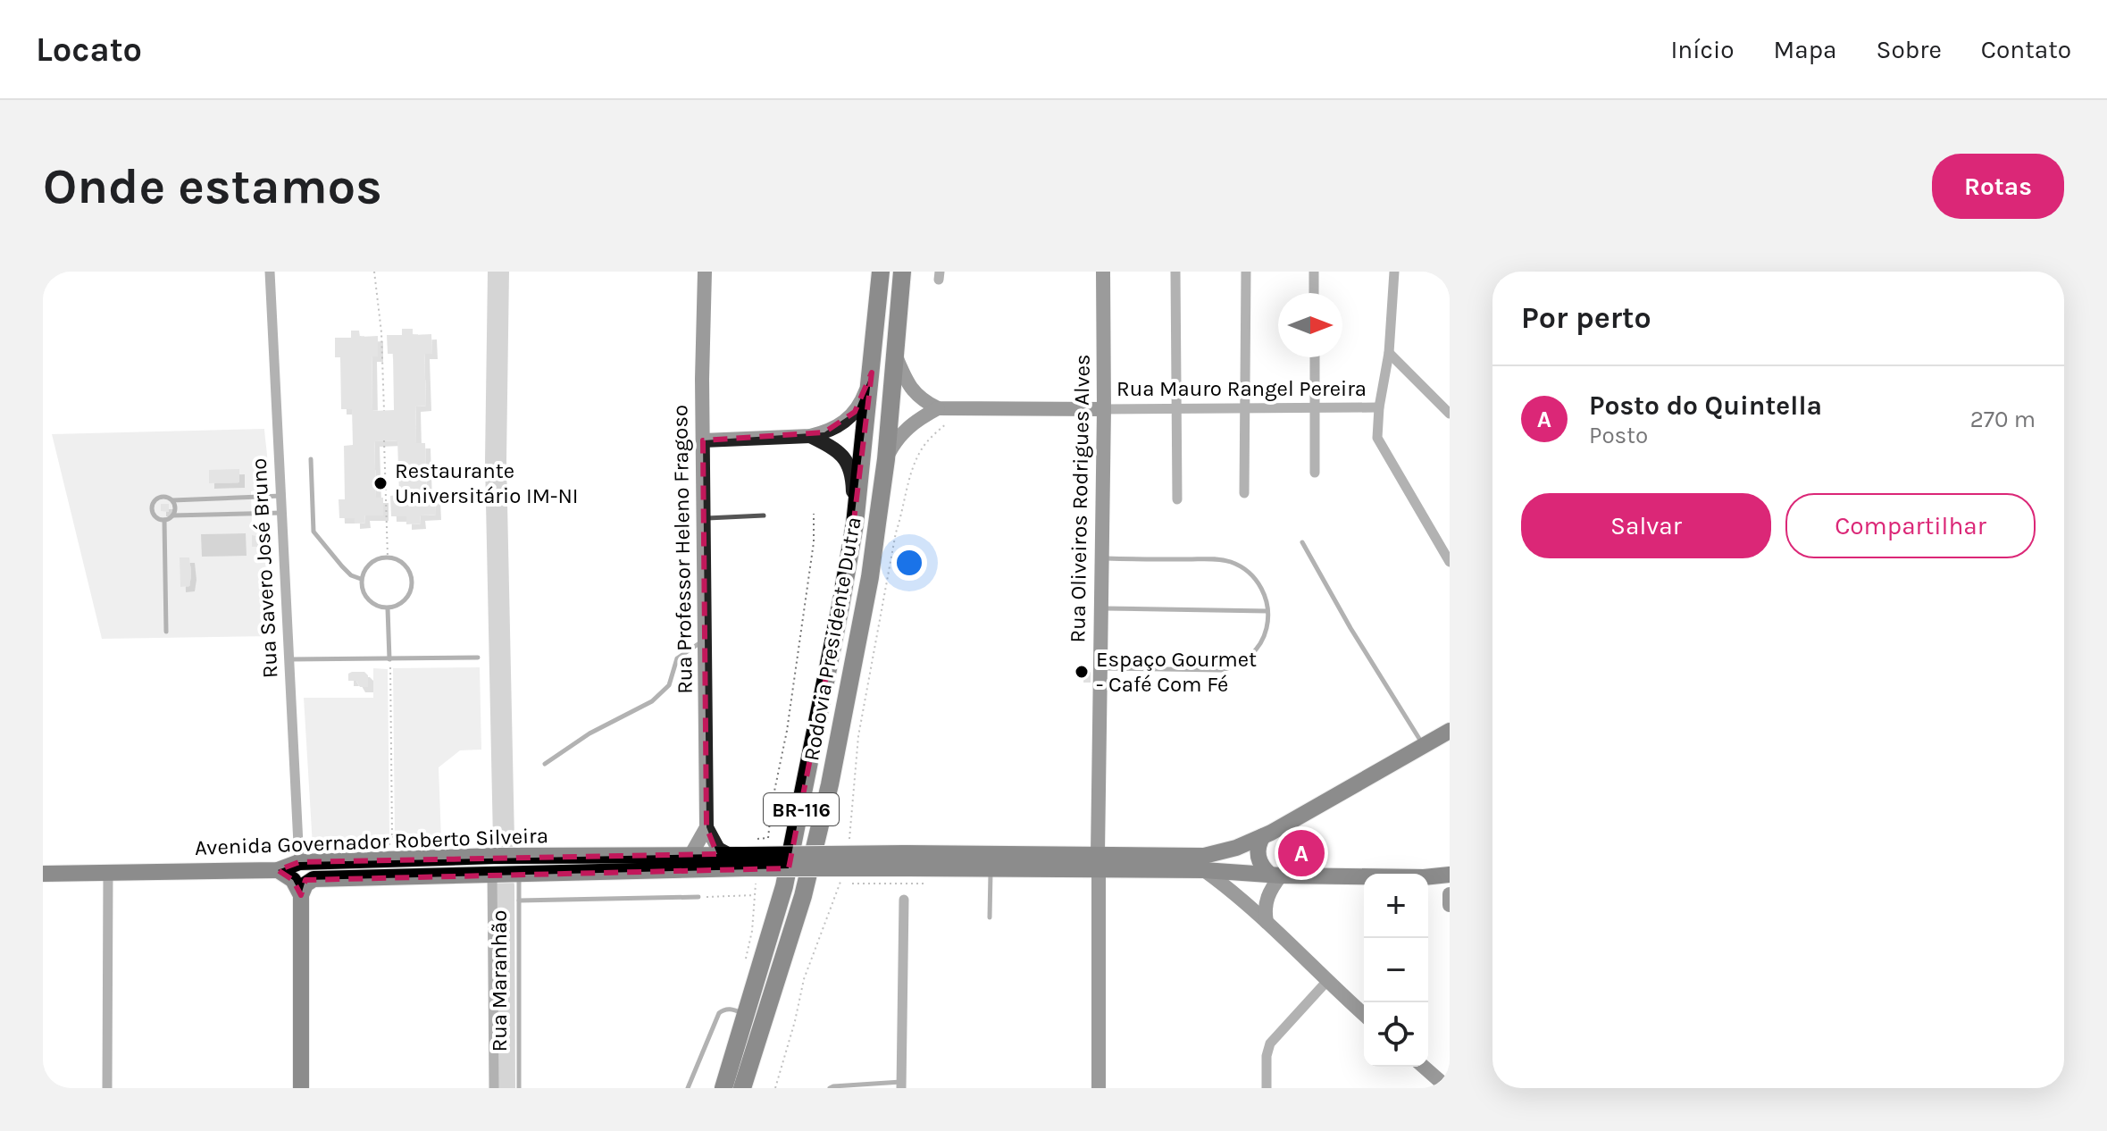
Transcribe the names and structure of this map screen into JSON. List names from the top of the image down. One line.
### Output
{"streets":{"highway":["Rodovia Presidente Dutra","BR-116"],"main road":["Rua Oliveiros Rodrigues Alves","Rua Professor Heleno Fragoso","Avenida Governador Roberto Silveira"],"street":["Rua Mauro Rangel Pereira","Rua Savero José Bruno","Rua Maranhão"]},"crossings":[["Rua Mauro Rangel Pereira","Rua Oliveiros Rodrigues Alves"],["Rua Professor Heleno Fragoso","Avenida Governador Roberto Silveira"],["Rua Savero José Bruno","Avenida Governador Roberto Silveira"],["Avenida Governador Roberto Silveira","Rua Maranhão"]],"places":["Restaurante Universitário IM-NI","Espaço Gourmet - Café Com Fé"],"north":"right","page":{"header":"Locato","nav":["Início","Mapa","Sobre","Contato"],"buttons":["Rotas",["Salvar","Compartilhar"]],"title":"Onde estamos","heading":"Por perto","list":[{"mark":"A","name":"Posto do Quintella","note":"Posto","value":"270 m"}],"pins":"A","map_buttons":["+","−"]}}
